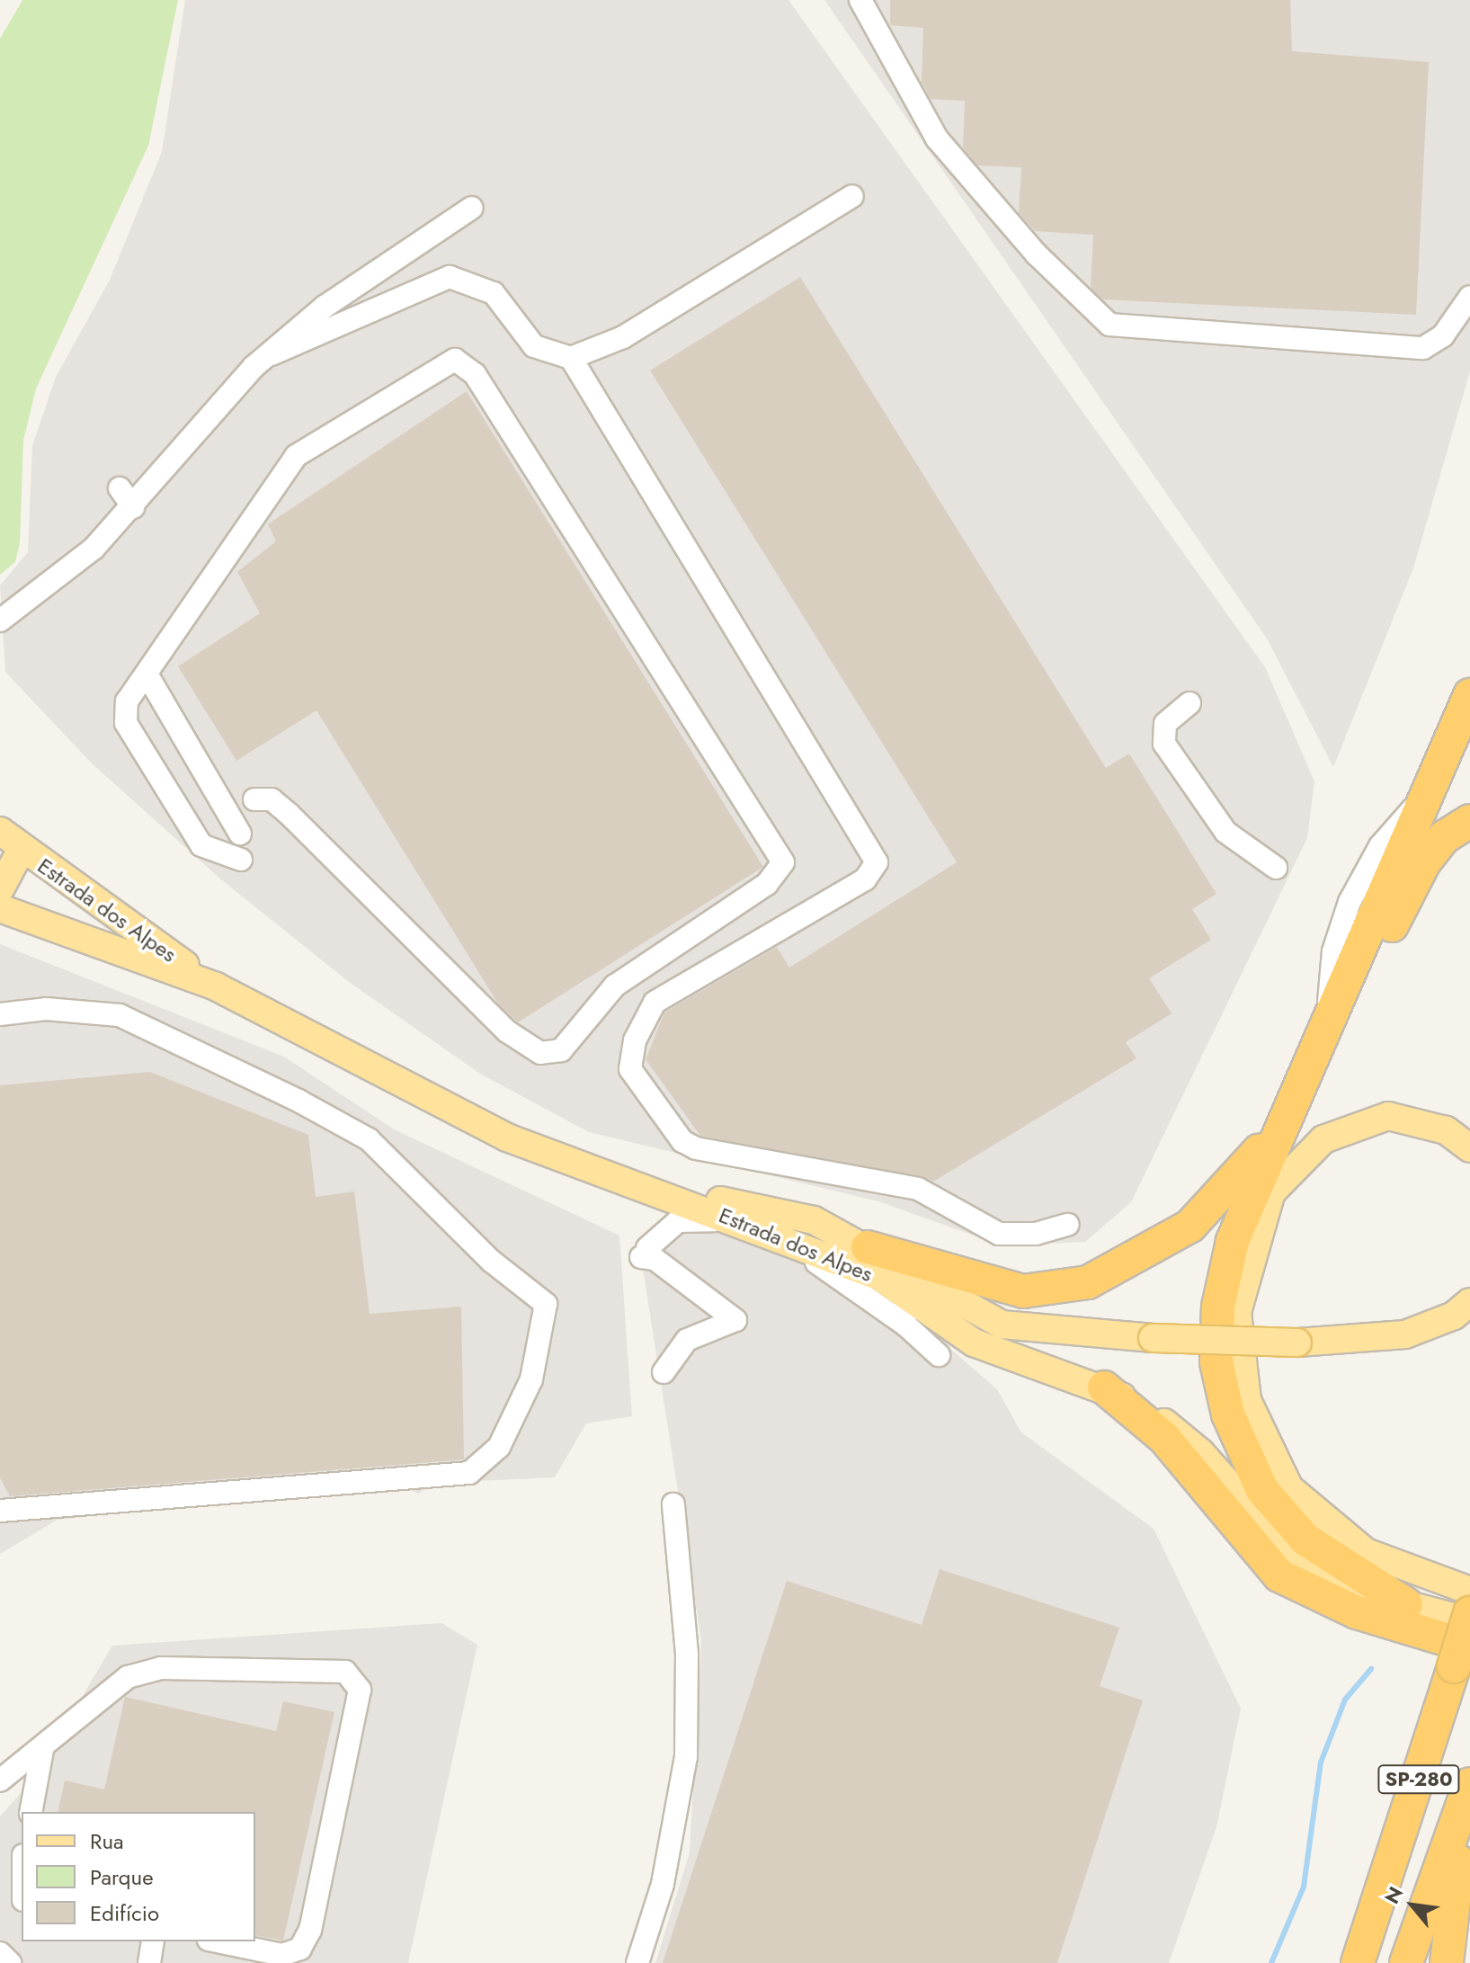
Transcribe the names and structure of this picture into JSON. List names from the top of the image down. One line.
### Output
{"streets":{"highway":["SP-280"],"main road":["Estrada dos Alpes"]},"legend":["Rua","Parque","Edifício"],"north":"top left"}
